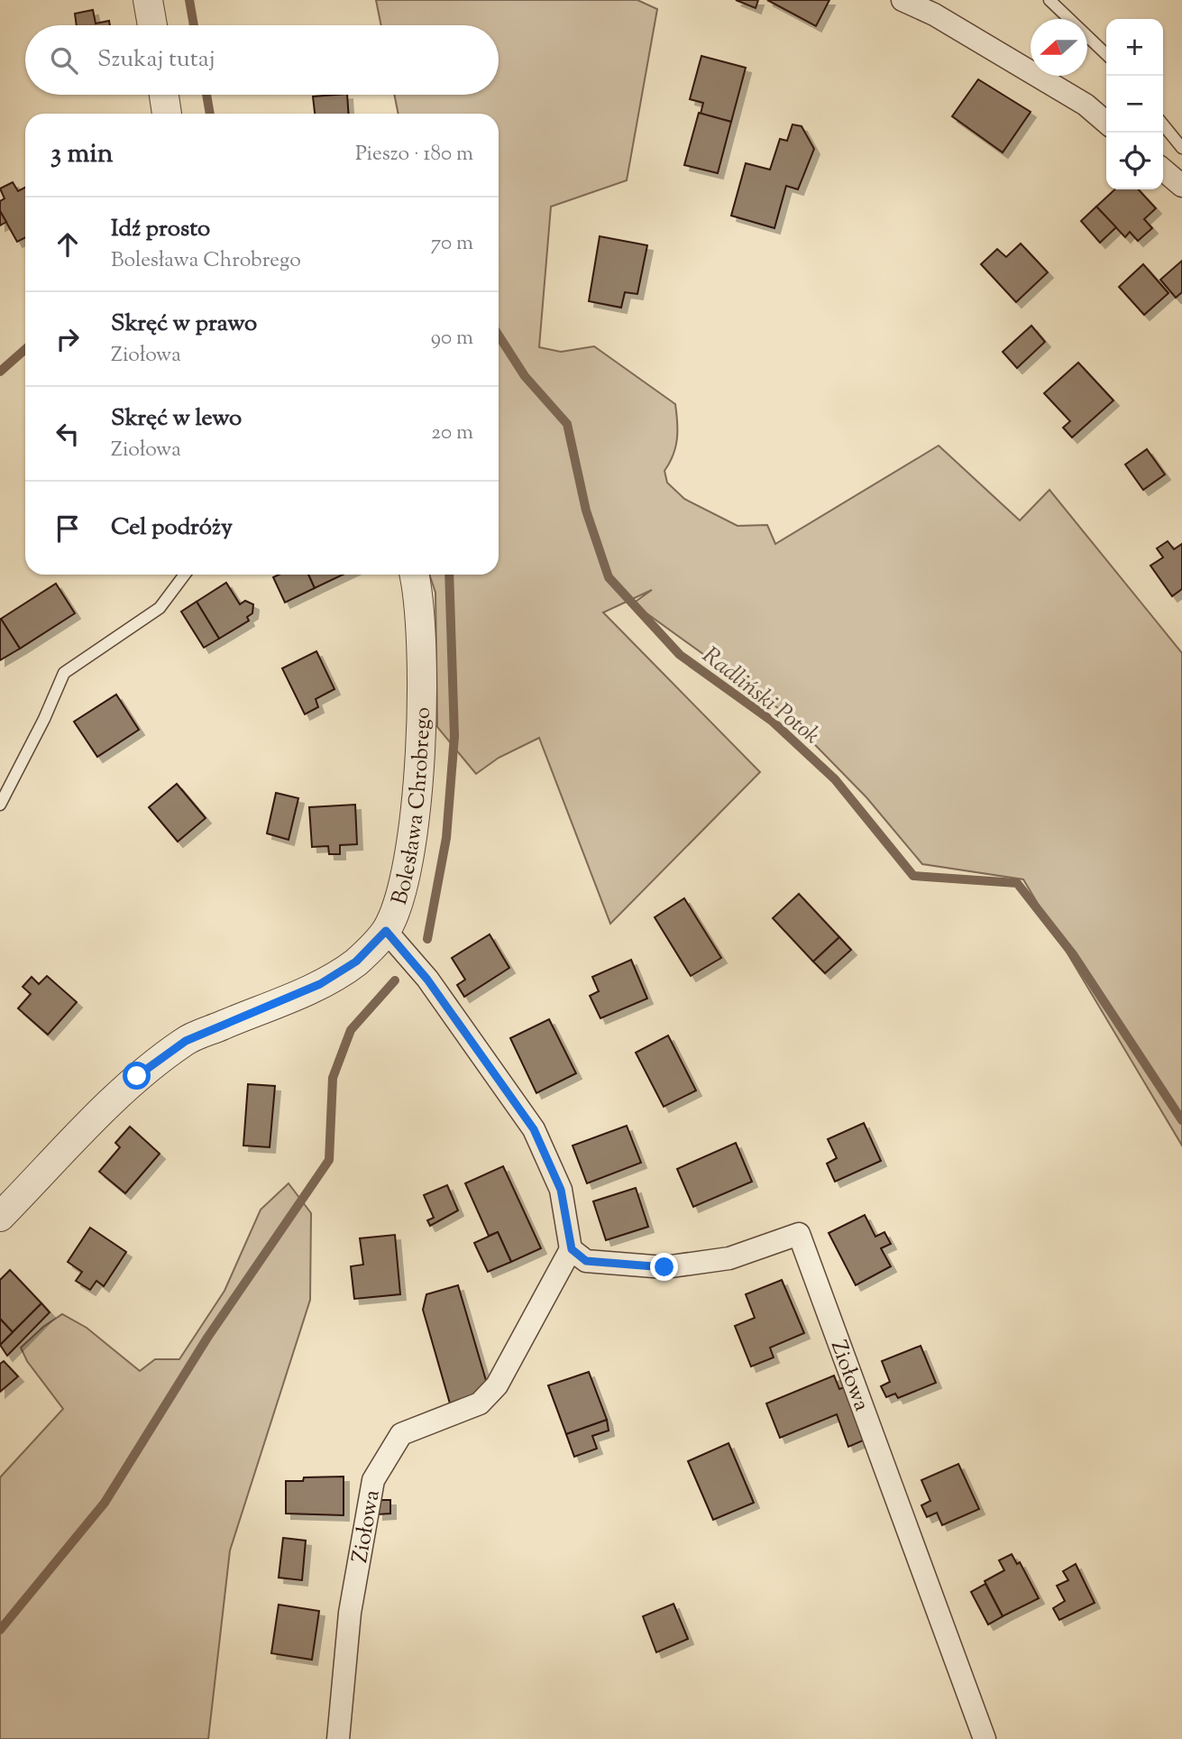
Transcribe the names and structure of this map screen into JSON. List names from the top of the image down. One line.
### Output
{"streets":{"street":["Bolesława Chrobrego","Ziołowa"]},"water":["Radliński Potok"],"north":"left","page":{"map_buttons":["+","−"],"search":"Szukaj tutaj","heading":["3 min","Pieszo · 180 m"],"list":[["Idź prosto","Bolesława Chrobrego","70 m"],["Skręć w prawo","Ziołowa","90 m"],["Skręć w lewo","Ziołowa","20 m"],"Cel podróży"]}}
